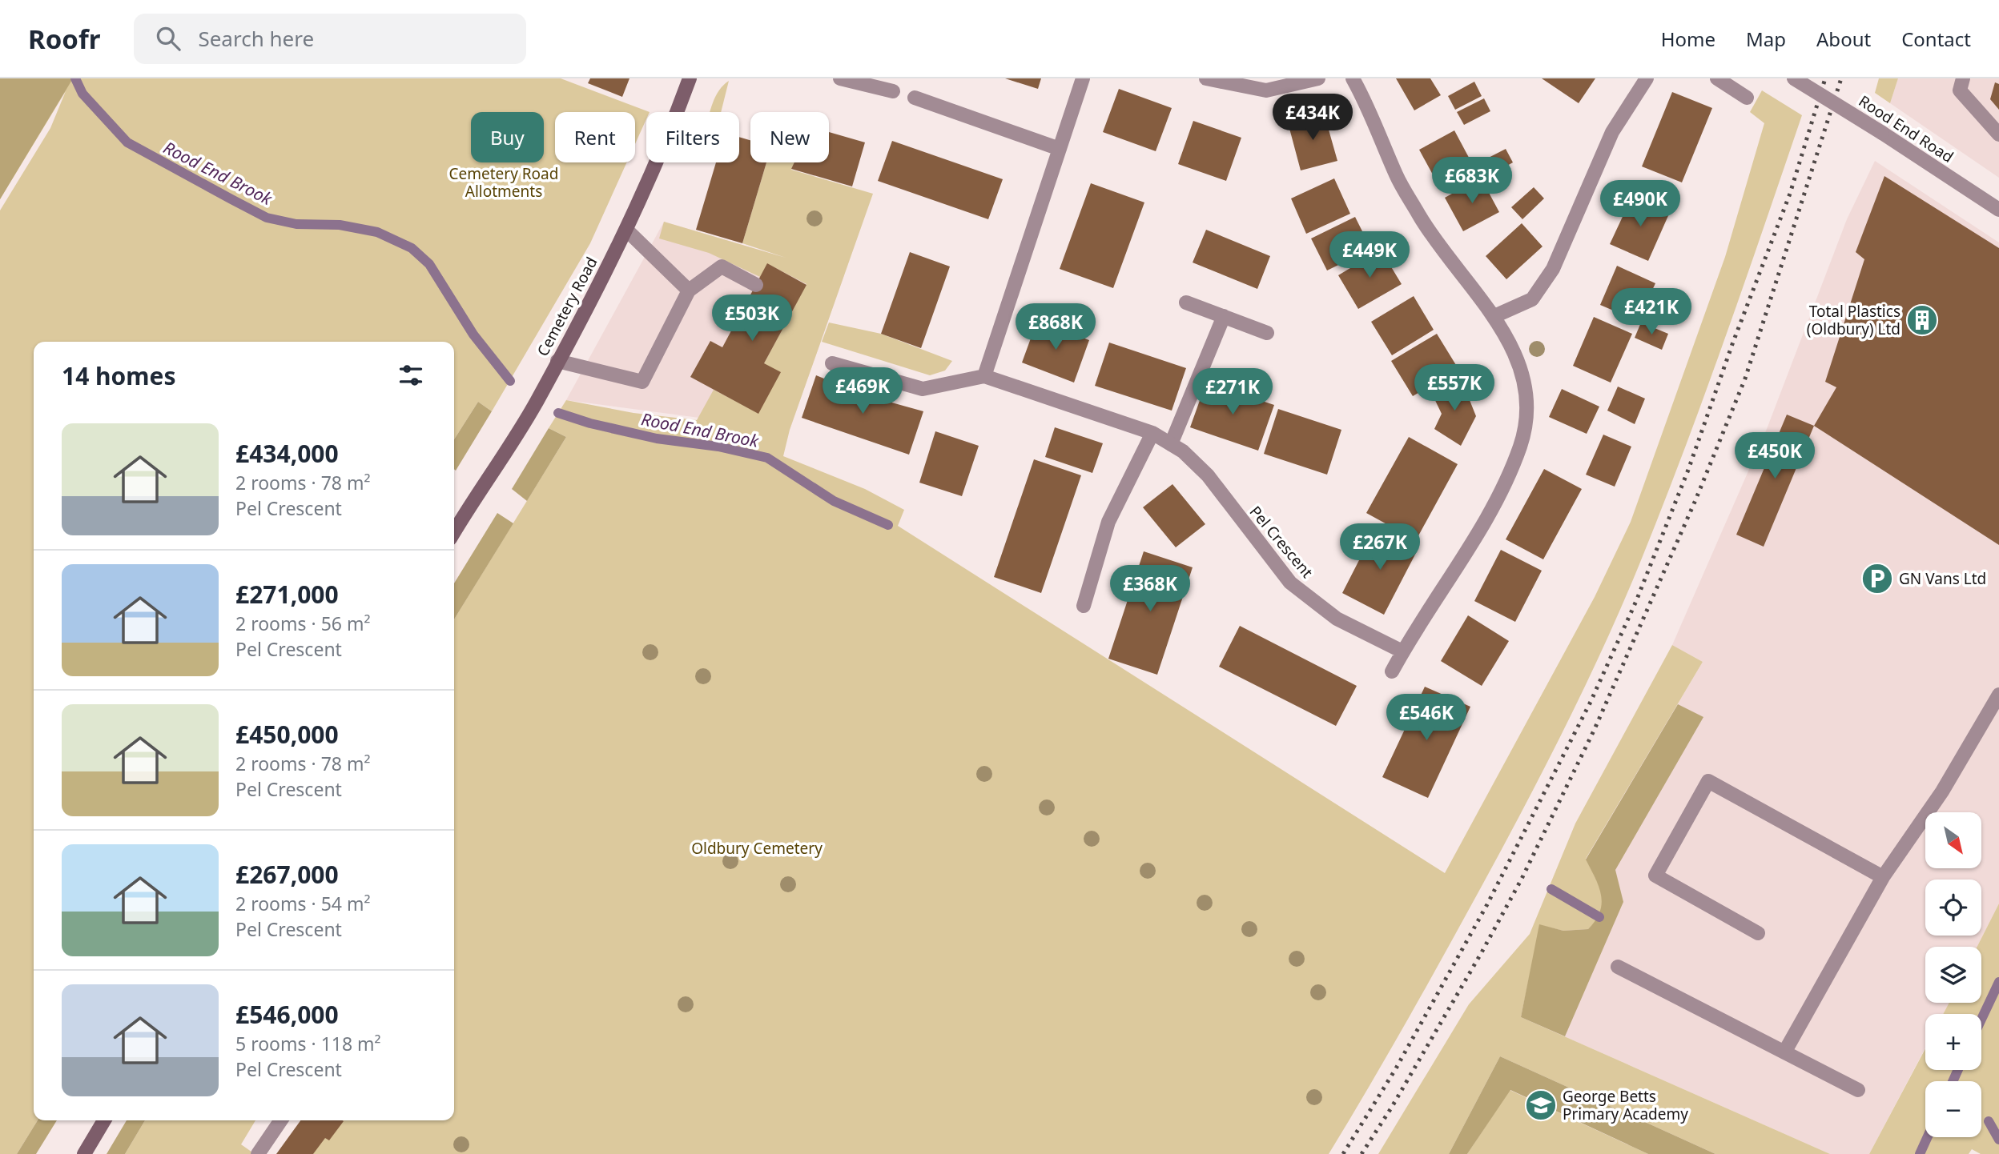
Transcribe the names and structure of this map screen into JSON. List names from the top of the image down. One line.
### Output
{"streets":{"main road":["Cemetery Road"],"street":["Rood End Road","Pel Crescent"]},"water":["Rood End Brook"],"parks":["Cemetery Road Allotments","Oldbury Cemetery"],"places":{"building":["Total Plastics (Oldbury) Ltd"],"parking":["GN Vans Ltd"],"school or university":["George Betts Primary Academy"]},"north":"bottom right","page":{"header":"Roofr","search":"Search here","nav":["Home","Map","About","Contact"],"price":["£434K","£683K","£490K","£449K","£421K","£503K","£868K","£557K","£469K","£271K","£450K","£267K","£368K","£546K"],"chip":["Buy","Rent","Filters","New"],"heading":"14 homes","list":[{"name":"£434,000","note":"2 rooms · 78 m² · Pel Crescent"},{"name":"£271,000","note":"2 rooms · 56 m² · Pel Crescent"},{"name":"£450,000","note":"2 rooms · 78 m² · Pel Crescent"},{"name":"£267,000","note":"2 rooms · 54 m² · Pel Crescent"},{"name":"£546,000","note":"5 rooms · 118 m² · Pel Crescent"}],"map_buttons":["+","−"]}}
